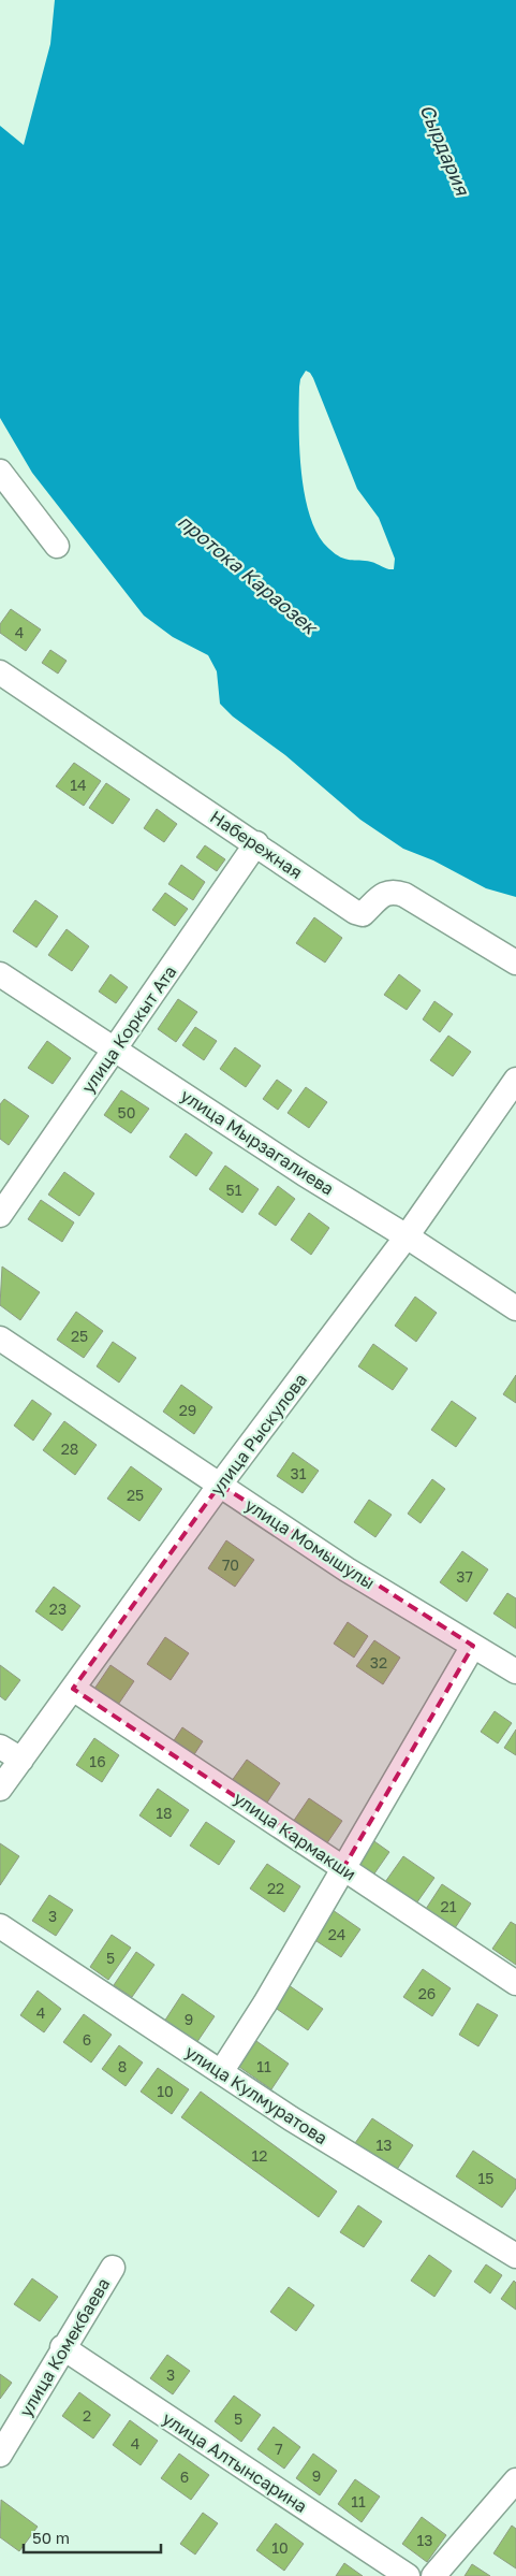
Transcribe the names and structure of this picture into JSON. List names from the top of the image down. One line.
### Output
{"streets":{"street":["Набережная","улица Коркыт Ата","улица Мырзагалиева","улица Рыскулова","улица Момышулы","улица Кармакши","улица Кулмуратова","улица Комекбаева","улица Алтынсарина"]},"crossings":[["Набережная","улица Коркыт Ата"],["улица Коркыт Ата","улица Мырзагалиева"],["улица Мырзагалиева","улица Рыскулова"],["улица Рыскулова","улица Момышулы"],["улица Рыскулова","улица Кармакши"],["улица Комекбаева","улица Алтынсарина"]],"water":["Сырдария","протока Караозек"],"house_numbers":["4","14","50","51","25","29","28","31","25","70","37","23","32","16","18","22","21","3","24","5","26","4","9","6","8","11","10","13","12","15","3","2","5","4","7","9","6","11","13","10"],"scale_bar":"50 m"}
